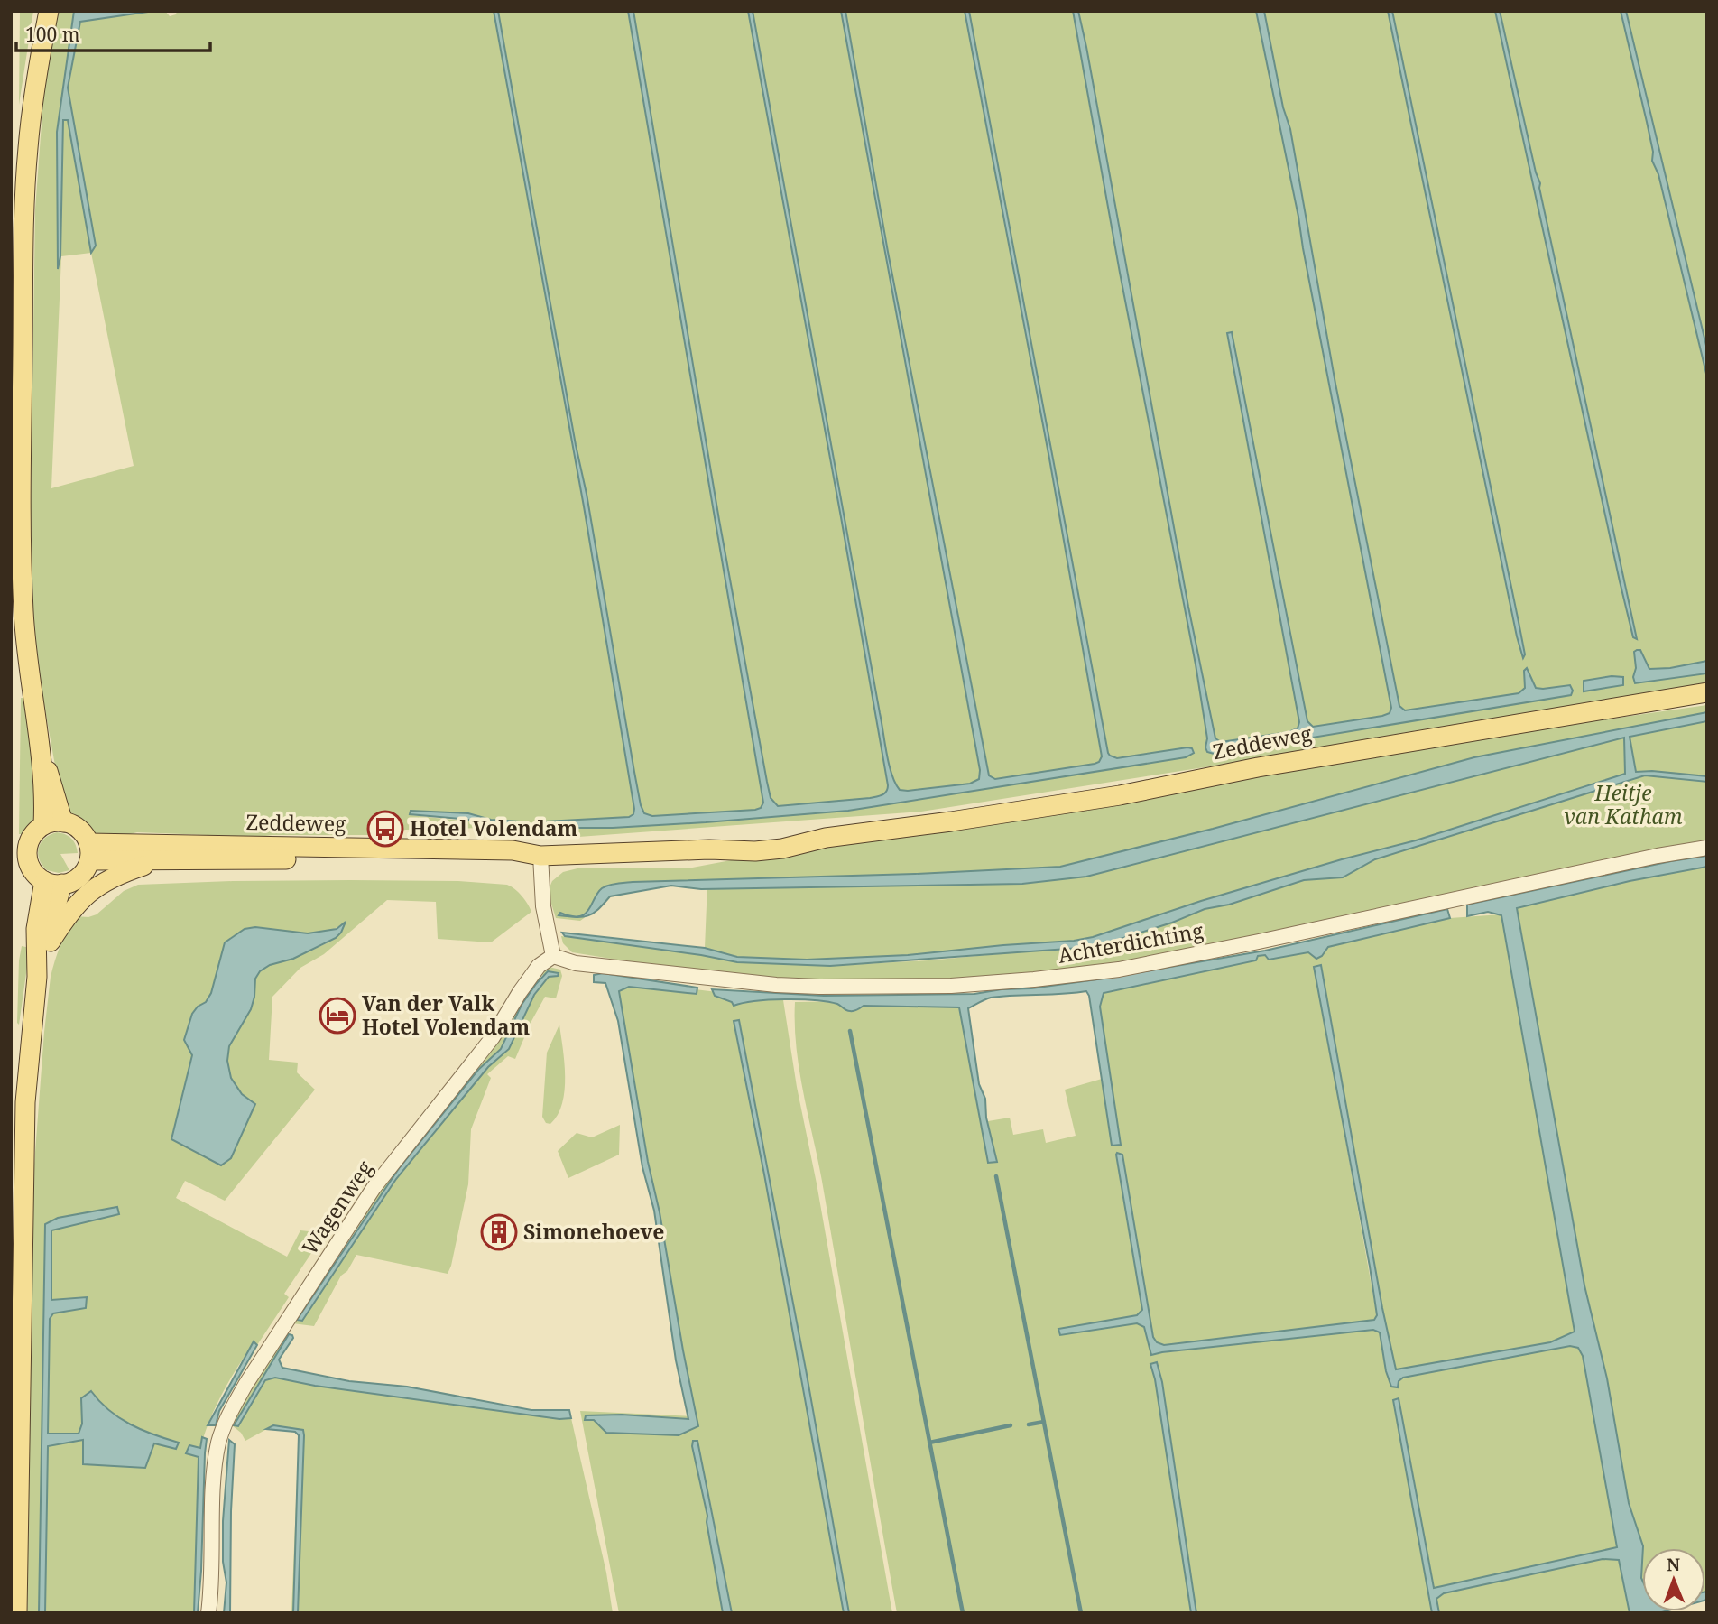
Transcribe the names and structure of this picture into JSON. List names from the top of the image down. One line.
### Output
{"streets":{"main road":["Zeddeweg"],"street":["Achterdichting","Wagenweg"]},"crossings":[["Achterdichting","Wagenweg"]],"parks":["Heitje van Katham"],"places":{"bus stop":["Hotel Volendam"],"hotel":["Van der Valk Hotel Volendam"],"building":["Simonehoeve"]},"scale_bar":"100 m","north":"top"}
